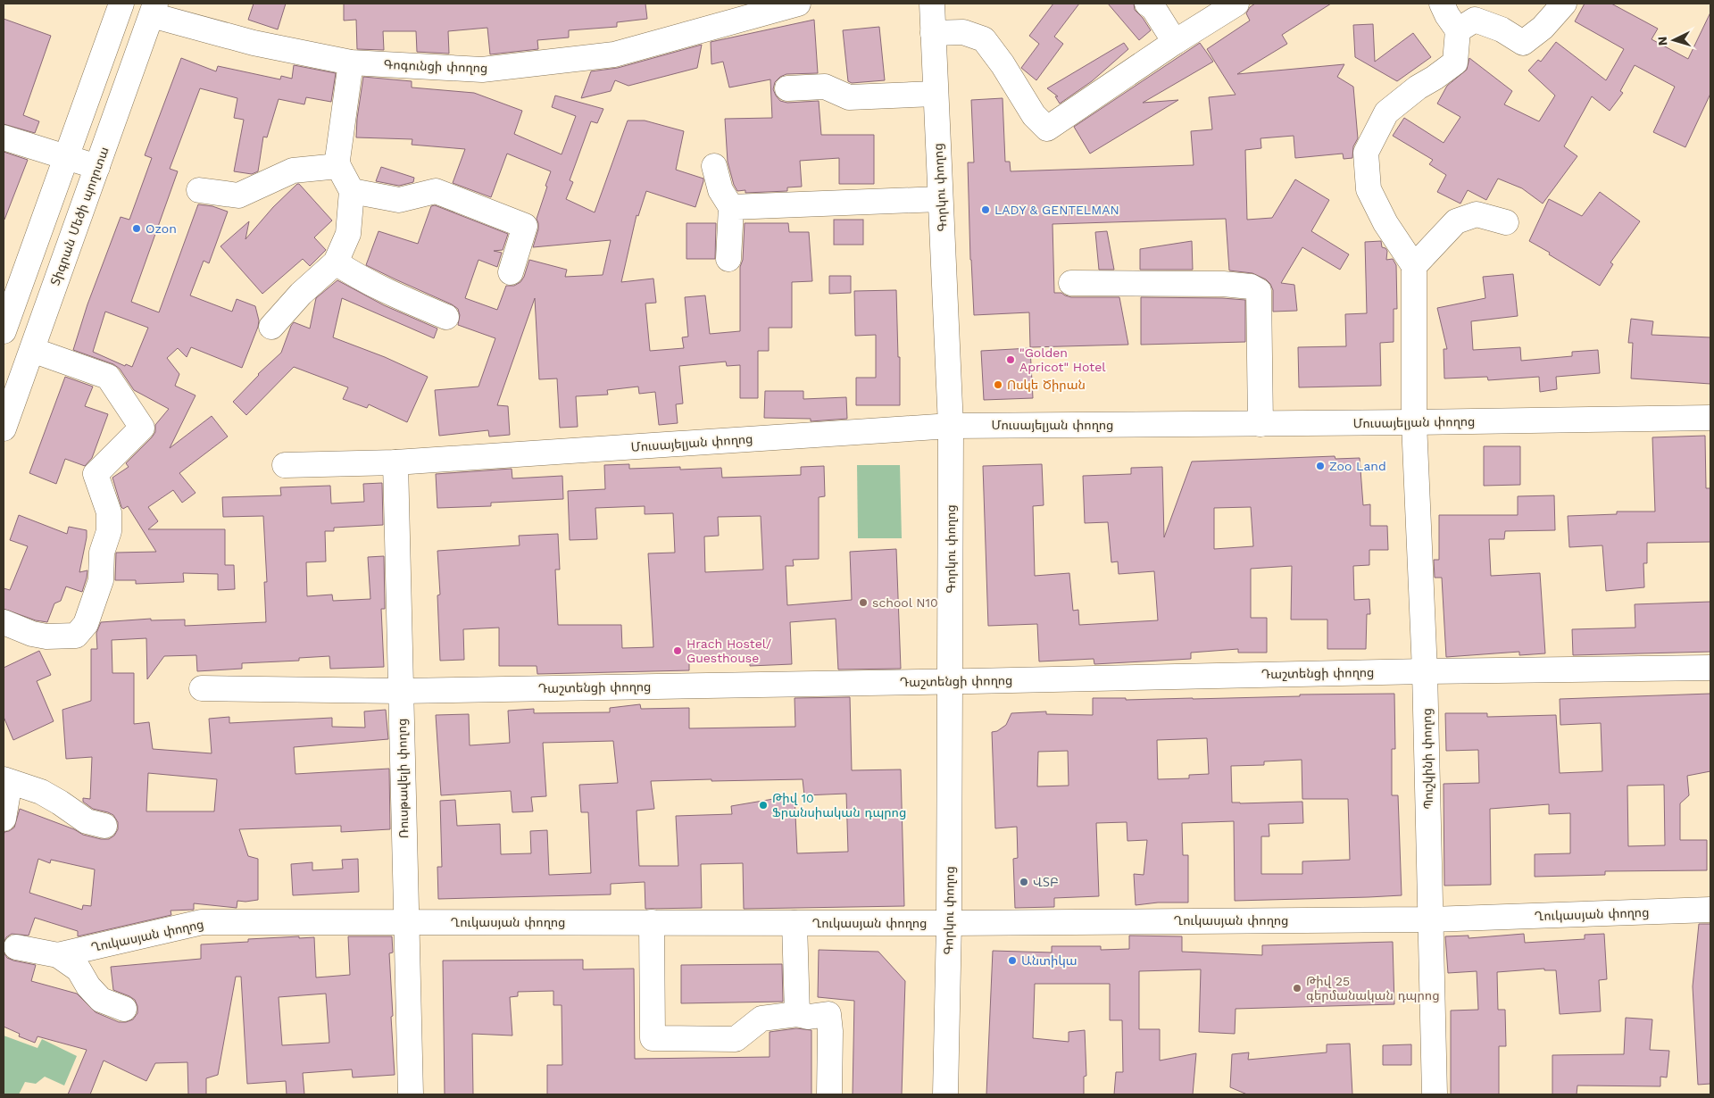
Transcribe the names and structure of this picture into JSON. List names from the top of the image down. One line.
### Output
{"streets":{"street":["Գոգունցի փողոց","Գորկու փողոց","Տիգրան Մեծի պողոտա","Մուսայելյան փողոց","Դաշտենցի փողոց","Պուշկինի փողոց","Ռուսթավելի փողոց","Ղուկասյան փողոց"]},"crossings":[["Գոգունցի փողոց","Տիգրան Մեծի պողոտա"],["Գորկու փողոց","Մուսայելյան փողոց"],["Գորկու փողոց","Դաշտենցի փողոց"],["Գորկու փողոց","Ղուկասյան փողոց"],["Մուսայելյան փողոց","Պուշկինի փողոց"],["Մուսայելյան փողոց","Ռուսթավելի փողոց"],["Դաշտենցի փողոց","Պուշկինի փողոց"],["Դաշտենցի փողոց","Ռուսթավելի փողոց"],["Պուշկինի փողոց","Ղուկասյան փողոց"],["Ռուսթավելի փողոց","Ղուկասյան փողոց"]],"places":["LADY & GENTELMAN","Ozon","\"Golden Apricot\" Hotel","Ոսկե Ծիրան","Zoo Land","school N10","Hrach Hostel/ Guesthouse","Թիվ 10 Ֆրանսիական դպրոց","ՎՏԲ","Անտիկա","Թիվ 25 գերմանական դպրոց"],"north":"left"}
